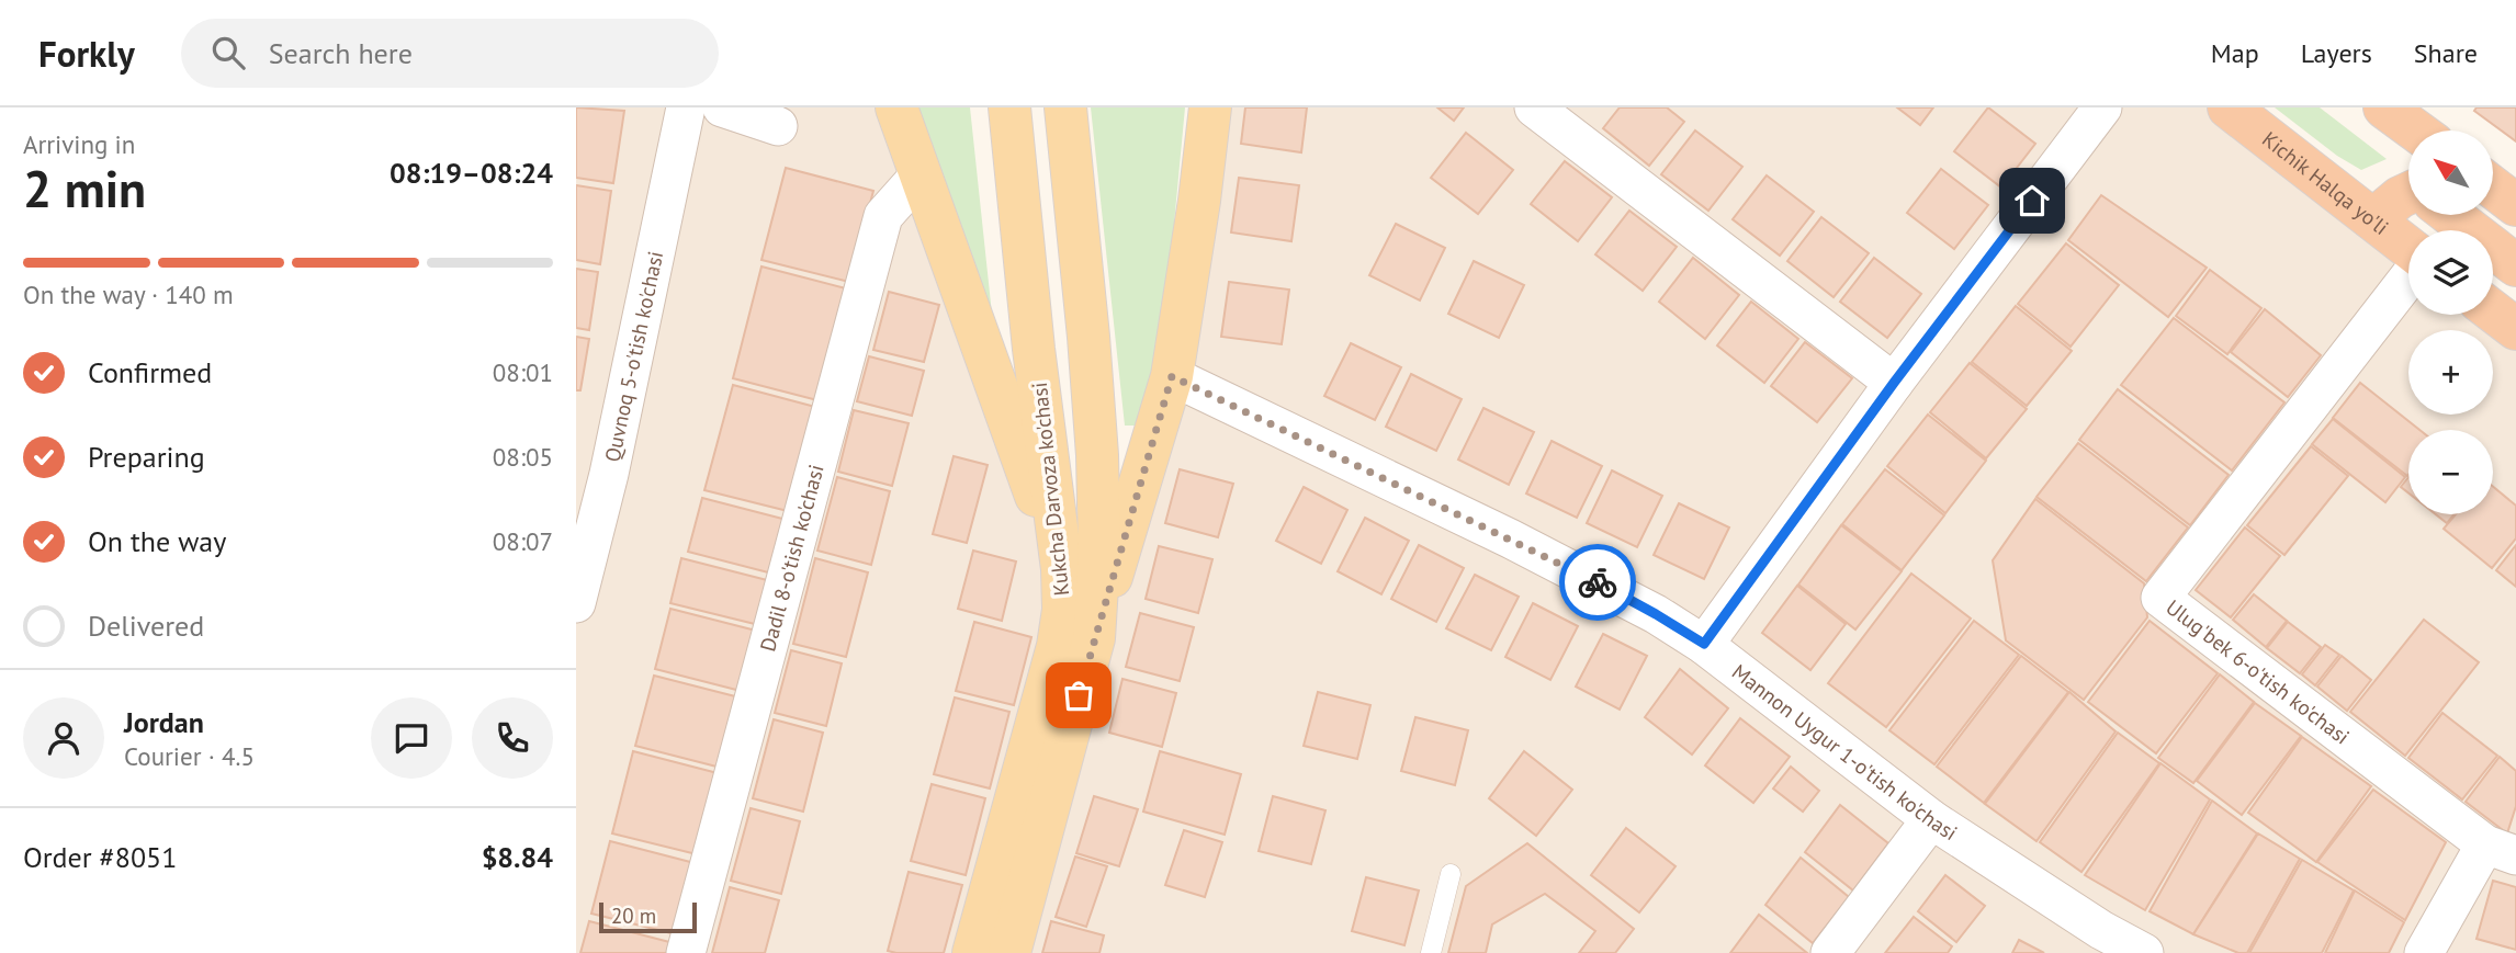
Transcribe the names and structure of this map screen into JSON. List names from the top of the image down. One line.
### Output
{"streets":{"highway":["Kichik Halqa yo'li"],"main road":["Kukcha Darvoza ko'chasi"],"street":["Quvnoq 5-o'tish ko'chasi","Dadil 8-o'tish ko'chasi","Ulug'bek 6-o'tish ko'chasi","Mannon Uygur 1-o'tish ko'chasi"]},"scale_bar":"20 m","north":"top left","page":{"header":"Forkly","search":"Search here","nav":["Map","Layers","Share"],"heading":["2 min","Arriving in","08:19–08:24"],"panel":["Jordan","Courier · 4.5","Order #8051","$8.84"],"map_buttons":["+","−"],"bar":"On the way · 140 m","list":[["Confirmed","08:01"],["Preparing","08:05"],["On the way","08:07"],"Delivered"],"scale":"20 m"}}
